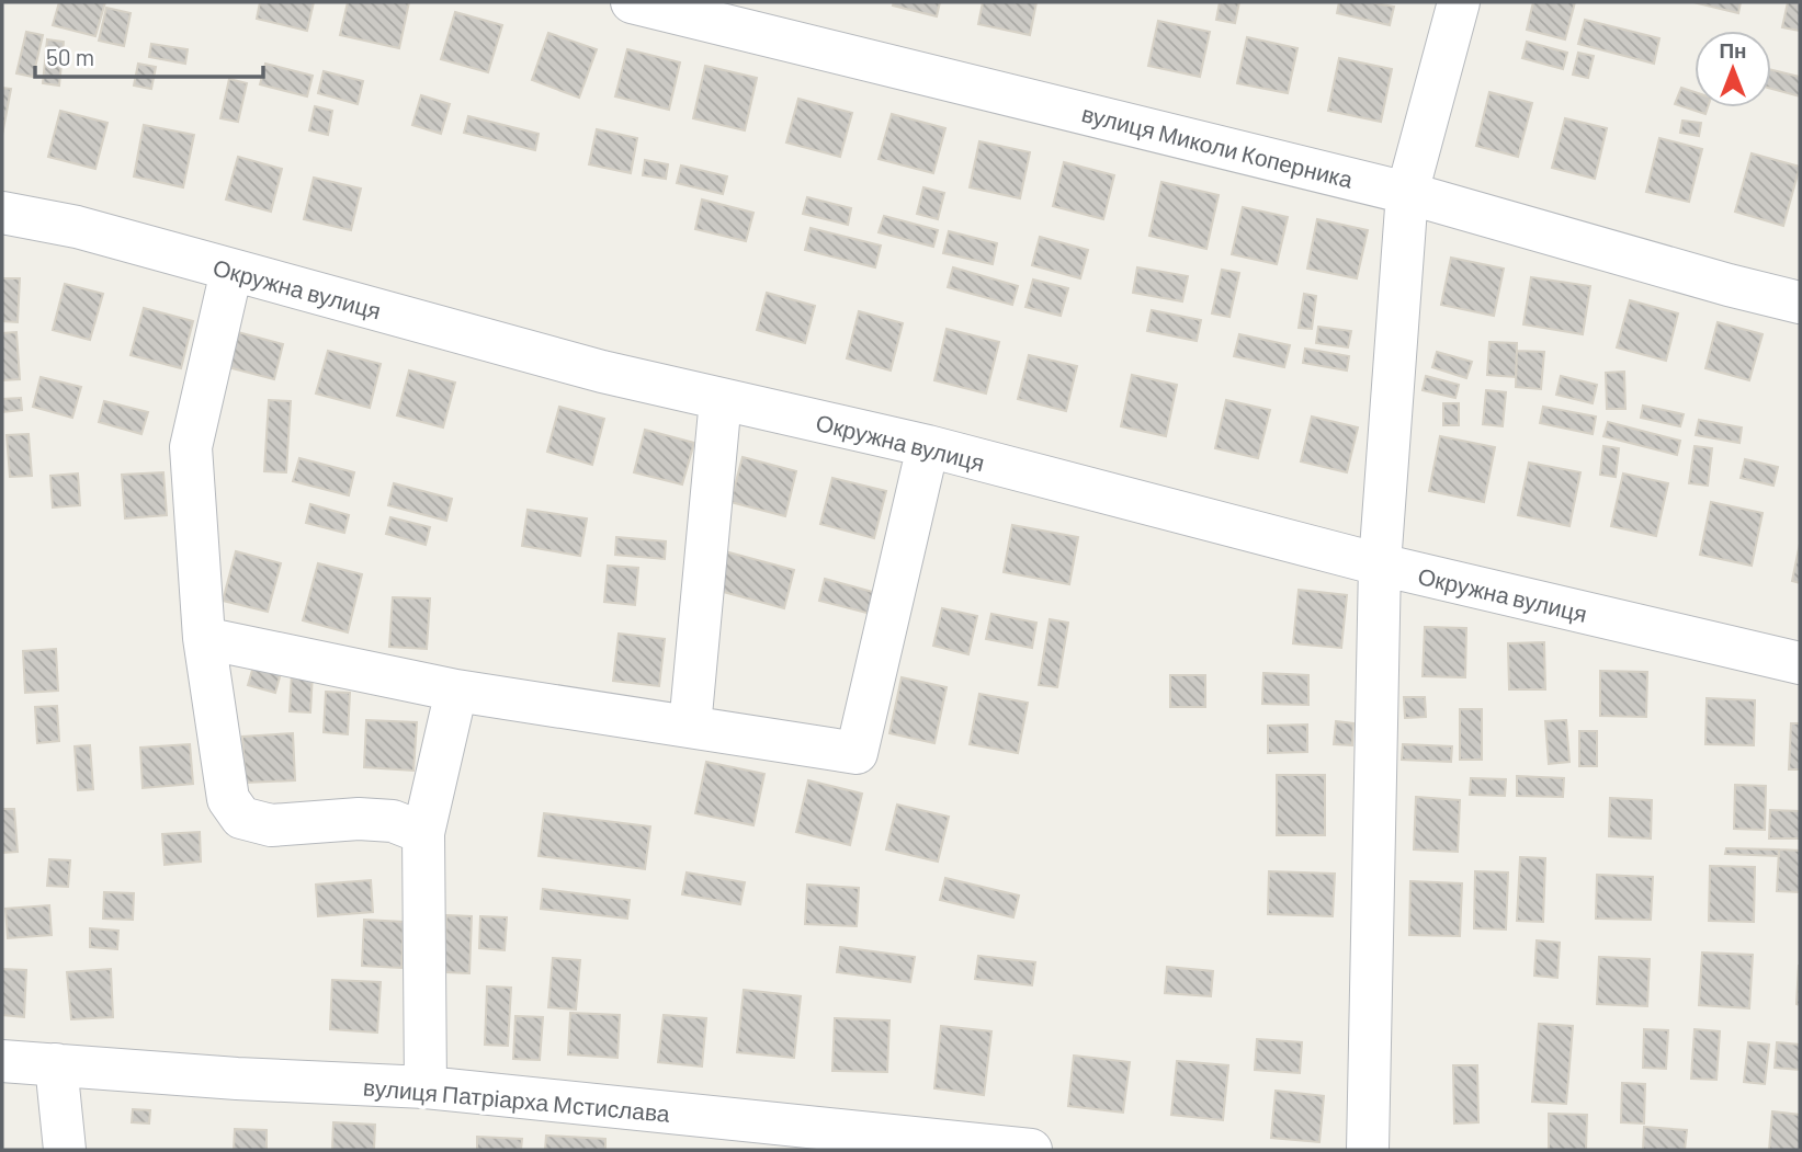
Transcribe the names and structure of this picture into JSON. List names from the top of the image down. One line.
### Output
{"streets":{"street":["вулиця Миколи Коперника","Окружна вулиця","вулиця Патріарха Мстислава"]},"scale_bar":"50 m","north":"top"}
